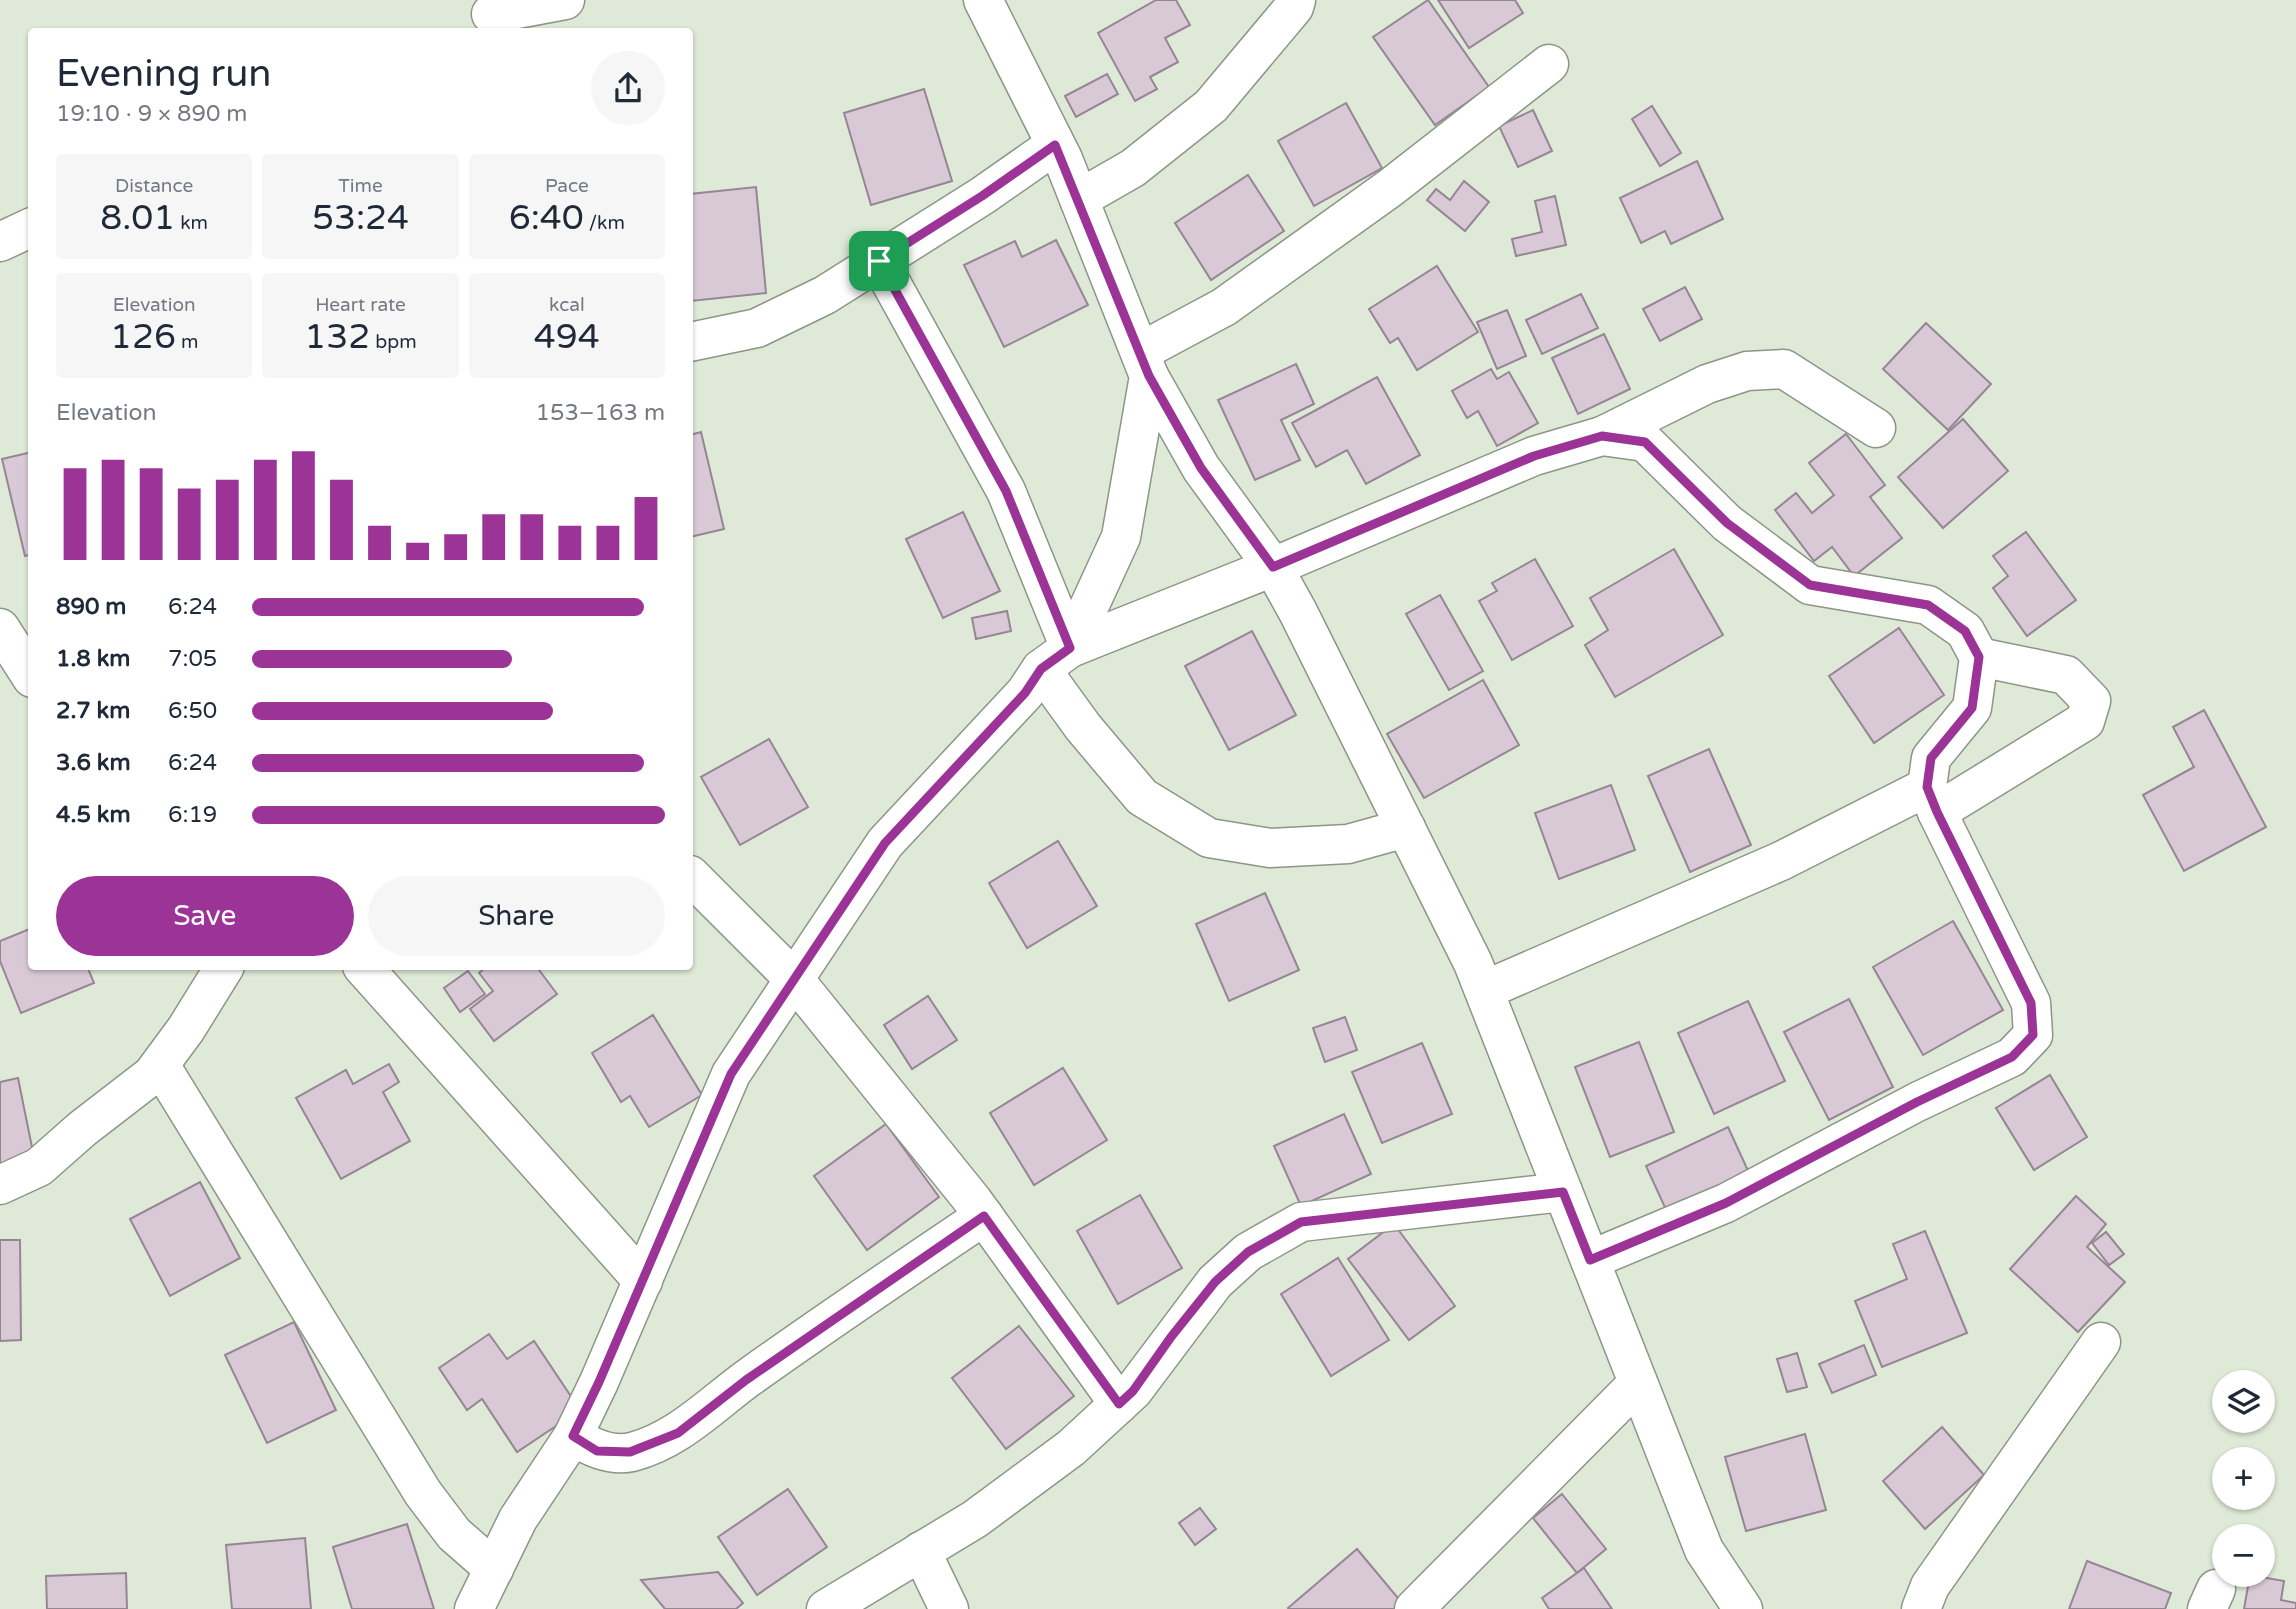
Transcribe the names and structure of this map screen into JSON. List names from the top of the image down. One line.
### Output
{"page":{"heading":["Evening run","19:10 · 9 × 890 m"],"stats":[["Distance","8.01 km"],["Time","53:24"],["Pace","6:40 /km"],["Elevation","126 m"],["Heart rate","132 bpm"],["kcal","494"]],"chart":["Elevation","153–163 m"],"list":[{"name":"890 m","note":"6:24"},{"name":"1.8 km","note":"7:05"},{"name":"2.7 km","note":"6:50"},{"name":"3.6 km","note":"6:24"},{"name":"4.5 km","note":"6:19"}],"buttons":["Save","Share"],"map_buttons":["+","−"]}}
